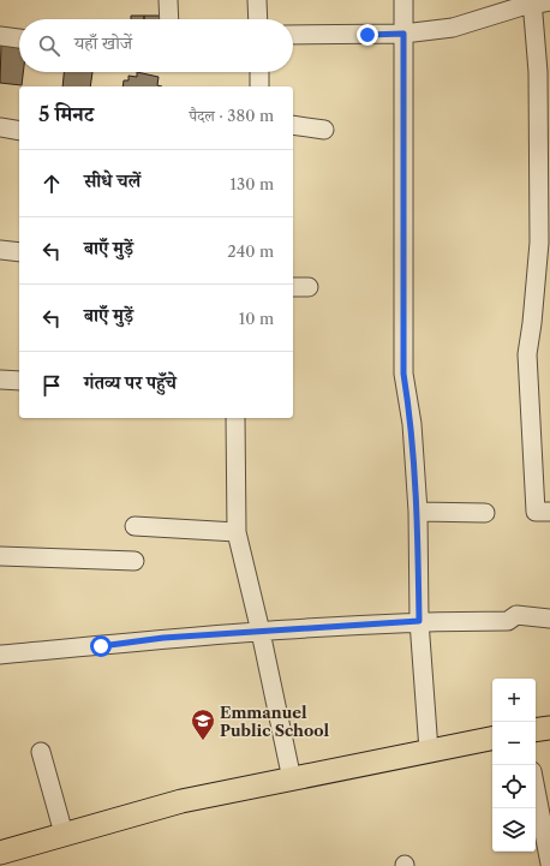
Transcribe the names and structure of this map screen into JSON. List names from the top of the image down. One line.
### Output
{"places":{"school or university":["Emmanuel Public School"]},"page":{"search":"यहाँ खोजें","heading":["5 मिनट","पैदल · 380 m"],"list":[["सीधे चलें","130 m"],["बाएँ मुड़ें","240 m"],["बाएँ मुड़ें","10 m"],"गंतव्य पर पहुँचे"],"map_buttons":["+","−"]}}
